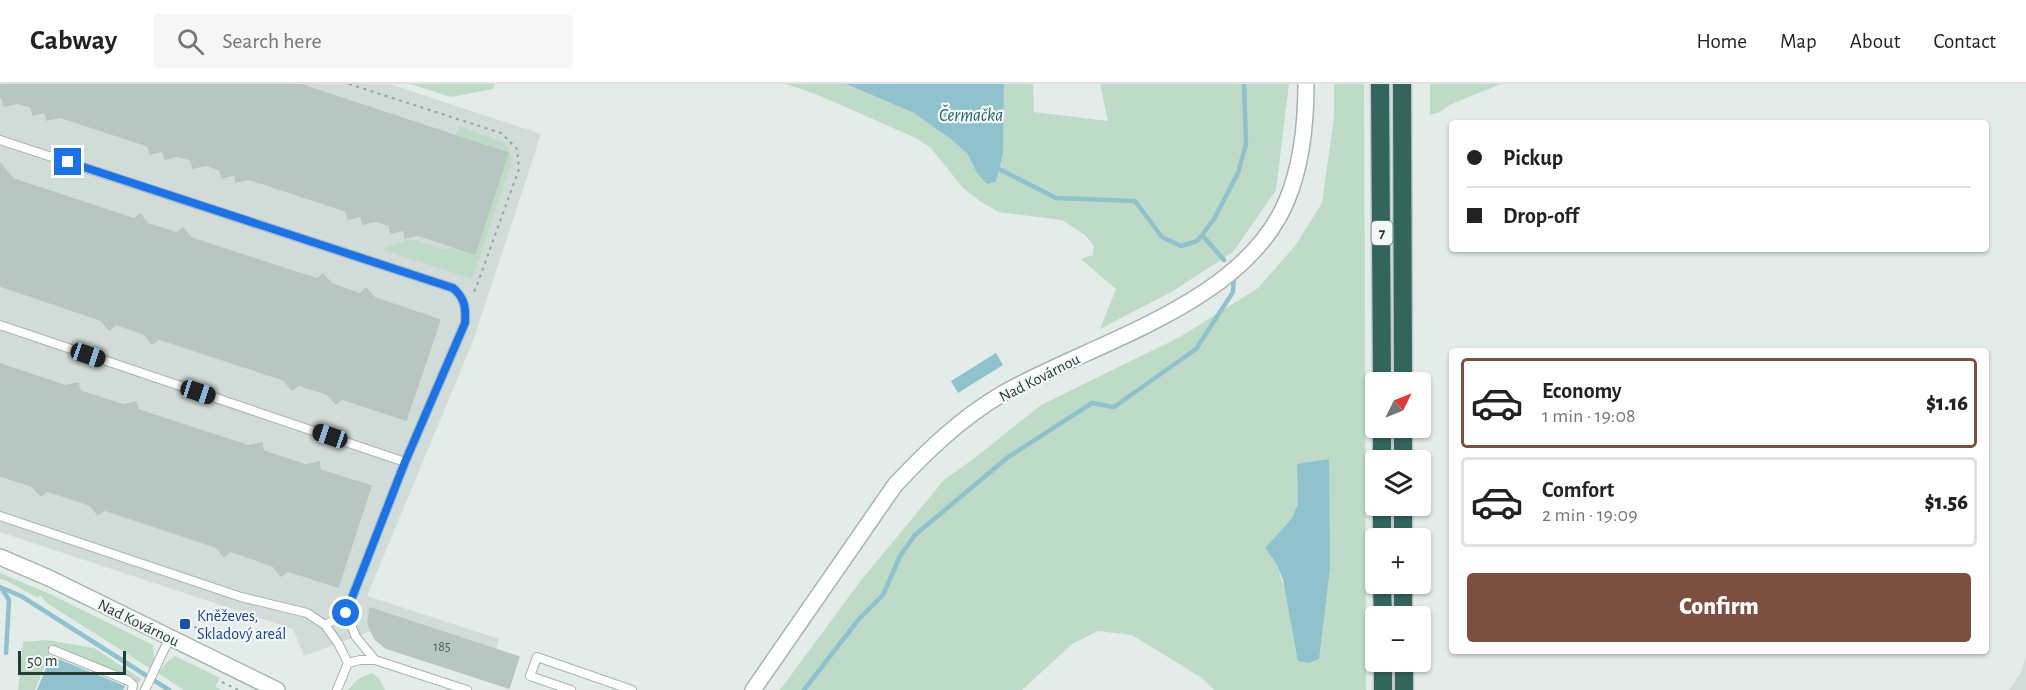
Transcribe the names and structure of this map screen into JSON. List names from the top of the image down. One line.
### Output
{"streets":{"highway":["7"],"street":["Nad Kovárnou"]},"water":["Čermačka"],"places":{"transit":["Kněževes, Skladový areál"]},"house_numbers":["185"],"scale_bar":"50 m","north":"top right","page":{"header":"Cabway","search":"Search here","nav":["Home","Map","About","Contact"],"banner":["Pickup","Drop-off"],"list":[{"name":"Economy","note":"1 min · 19:08","value":"$1.16"},{"name":"Comfort","note":"2 min · 19:09","value":"$1.56"}],"map_buttons":["+","−"],"buttons":"Confirm","scale":"50 m"}}
